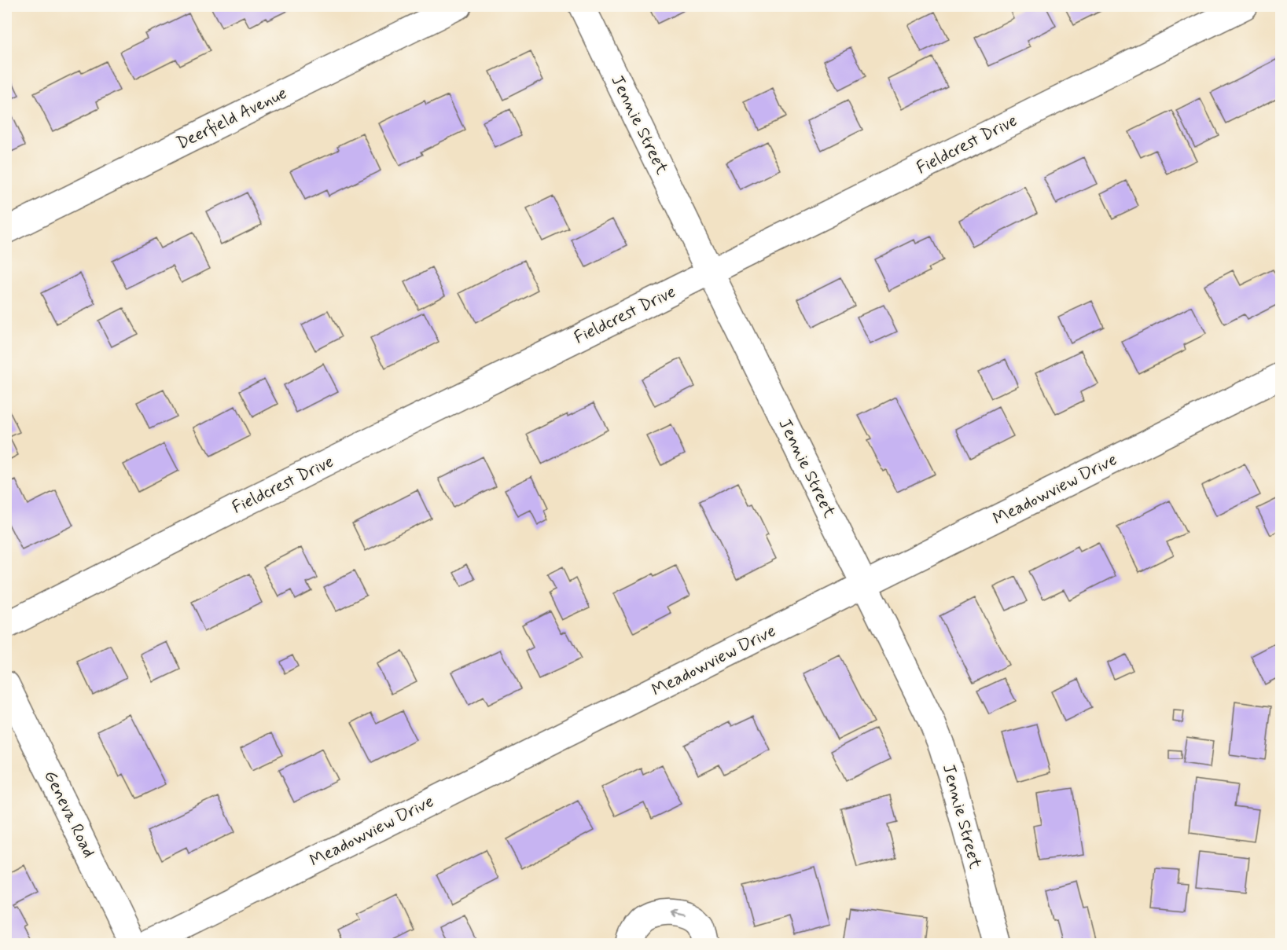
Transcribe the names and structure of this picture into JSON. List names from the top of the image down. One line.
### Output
{"streets":{"street":["Deerfield Avenue","Jennie Street","Fieldcrest Drive","Meadowview Drive","Geneva Road"]},"crossings":[["Jennie Street","Fieldcrest Drive"],["Jennie Street","Meadowview Drive"]]}
